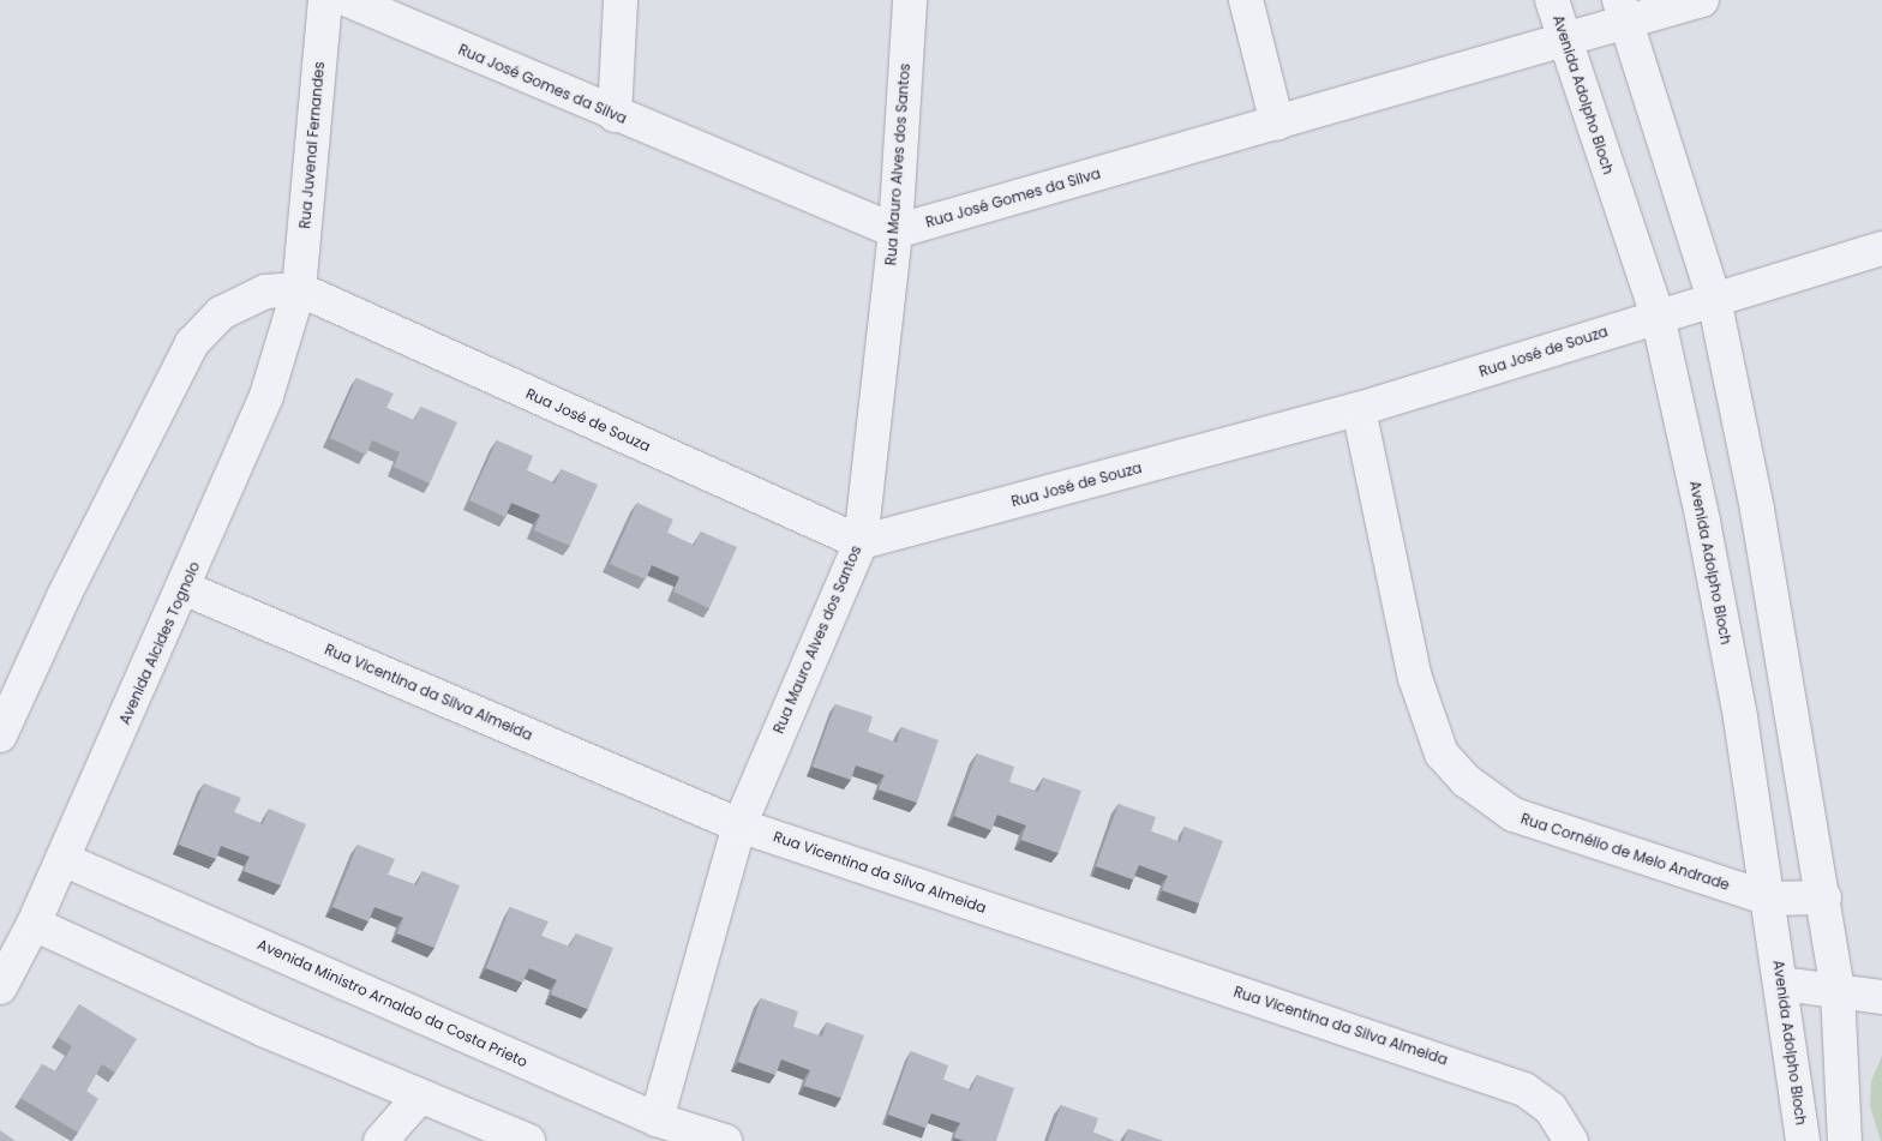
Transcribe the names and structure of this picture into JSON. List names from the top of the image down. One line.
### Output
{"streets":{"street":["Rua José Gomes da Silva","Avenida Adolpho Bloch","Rua Juvenal Fernandes","Rua Mauro Alves dos Santos","Rua José de Souza","Avenida Alcides Tognolo","Rua Vicentina da Silva Almeida","Rua Cornélio de Melo Andrade","Avenida Ministro Arnaldo da Costa Prieto"]},"crossings":[["Rua José Gomes da Silva","Avenida Adolpho Bloch"],["Rua José Gomes da Silva","Rua Mauro Alves dos Santos"],["Avenida Adolpho Bloch","Rua José de Souza"],["Avenida Adolpho Bloch","Rua Cornélio de Melo Andrade"],["Rua Juvenal Fernandes","Rua José de Souza"],["Rua Juvenal Fernandes","Avenida Alcides Tognolo"],["Rua Mauro Alves dos Santos","Rua José de Souza"],["Rua Mauro Alves dos Santos","Rua Vicentina da Silva Almeida"],["Rua Mauro Alves dos Santos","Avenida Ministro Arnaldo da Costa Prieto"],["Rua José de Souza","Avenida Alcides Tognolo"],["Rua José de Souza","Rua Cornélio de Melo Andrade"],["Avenida Alcides Tognolo","Rua Vicentina da Silva Almeida"],["Avenida Alcides Tognolo","Avenida Ministro Arnaldo da Costa Prieto"]]}
